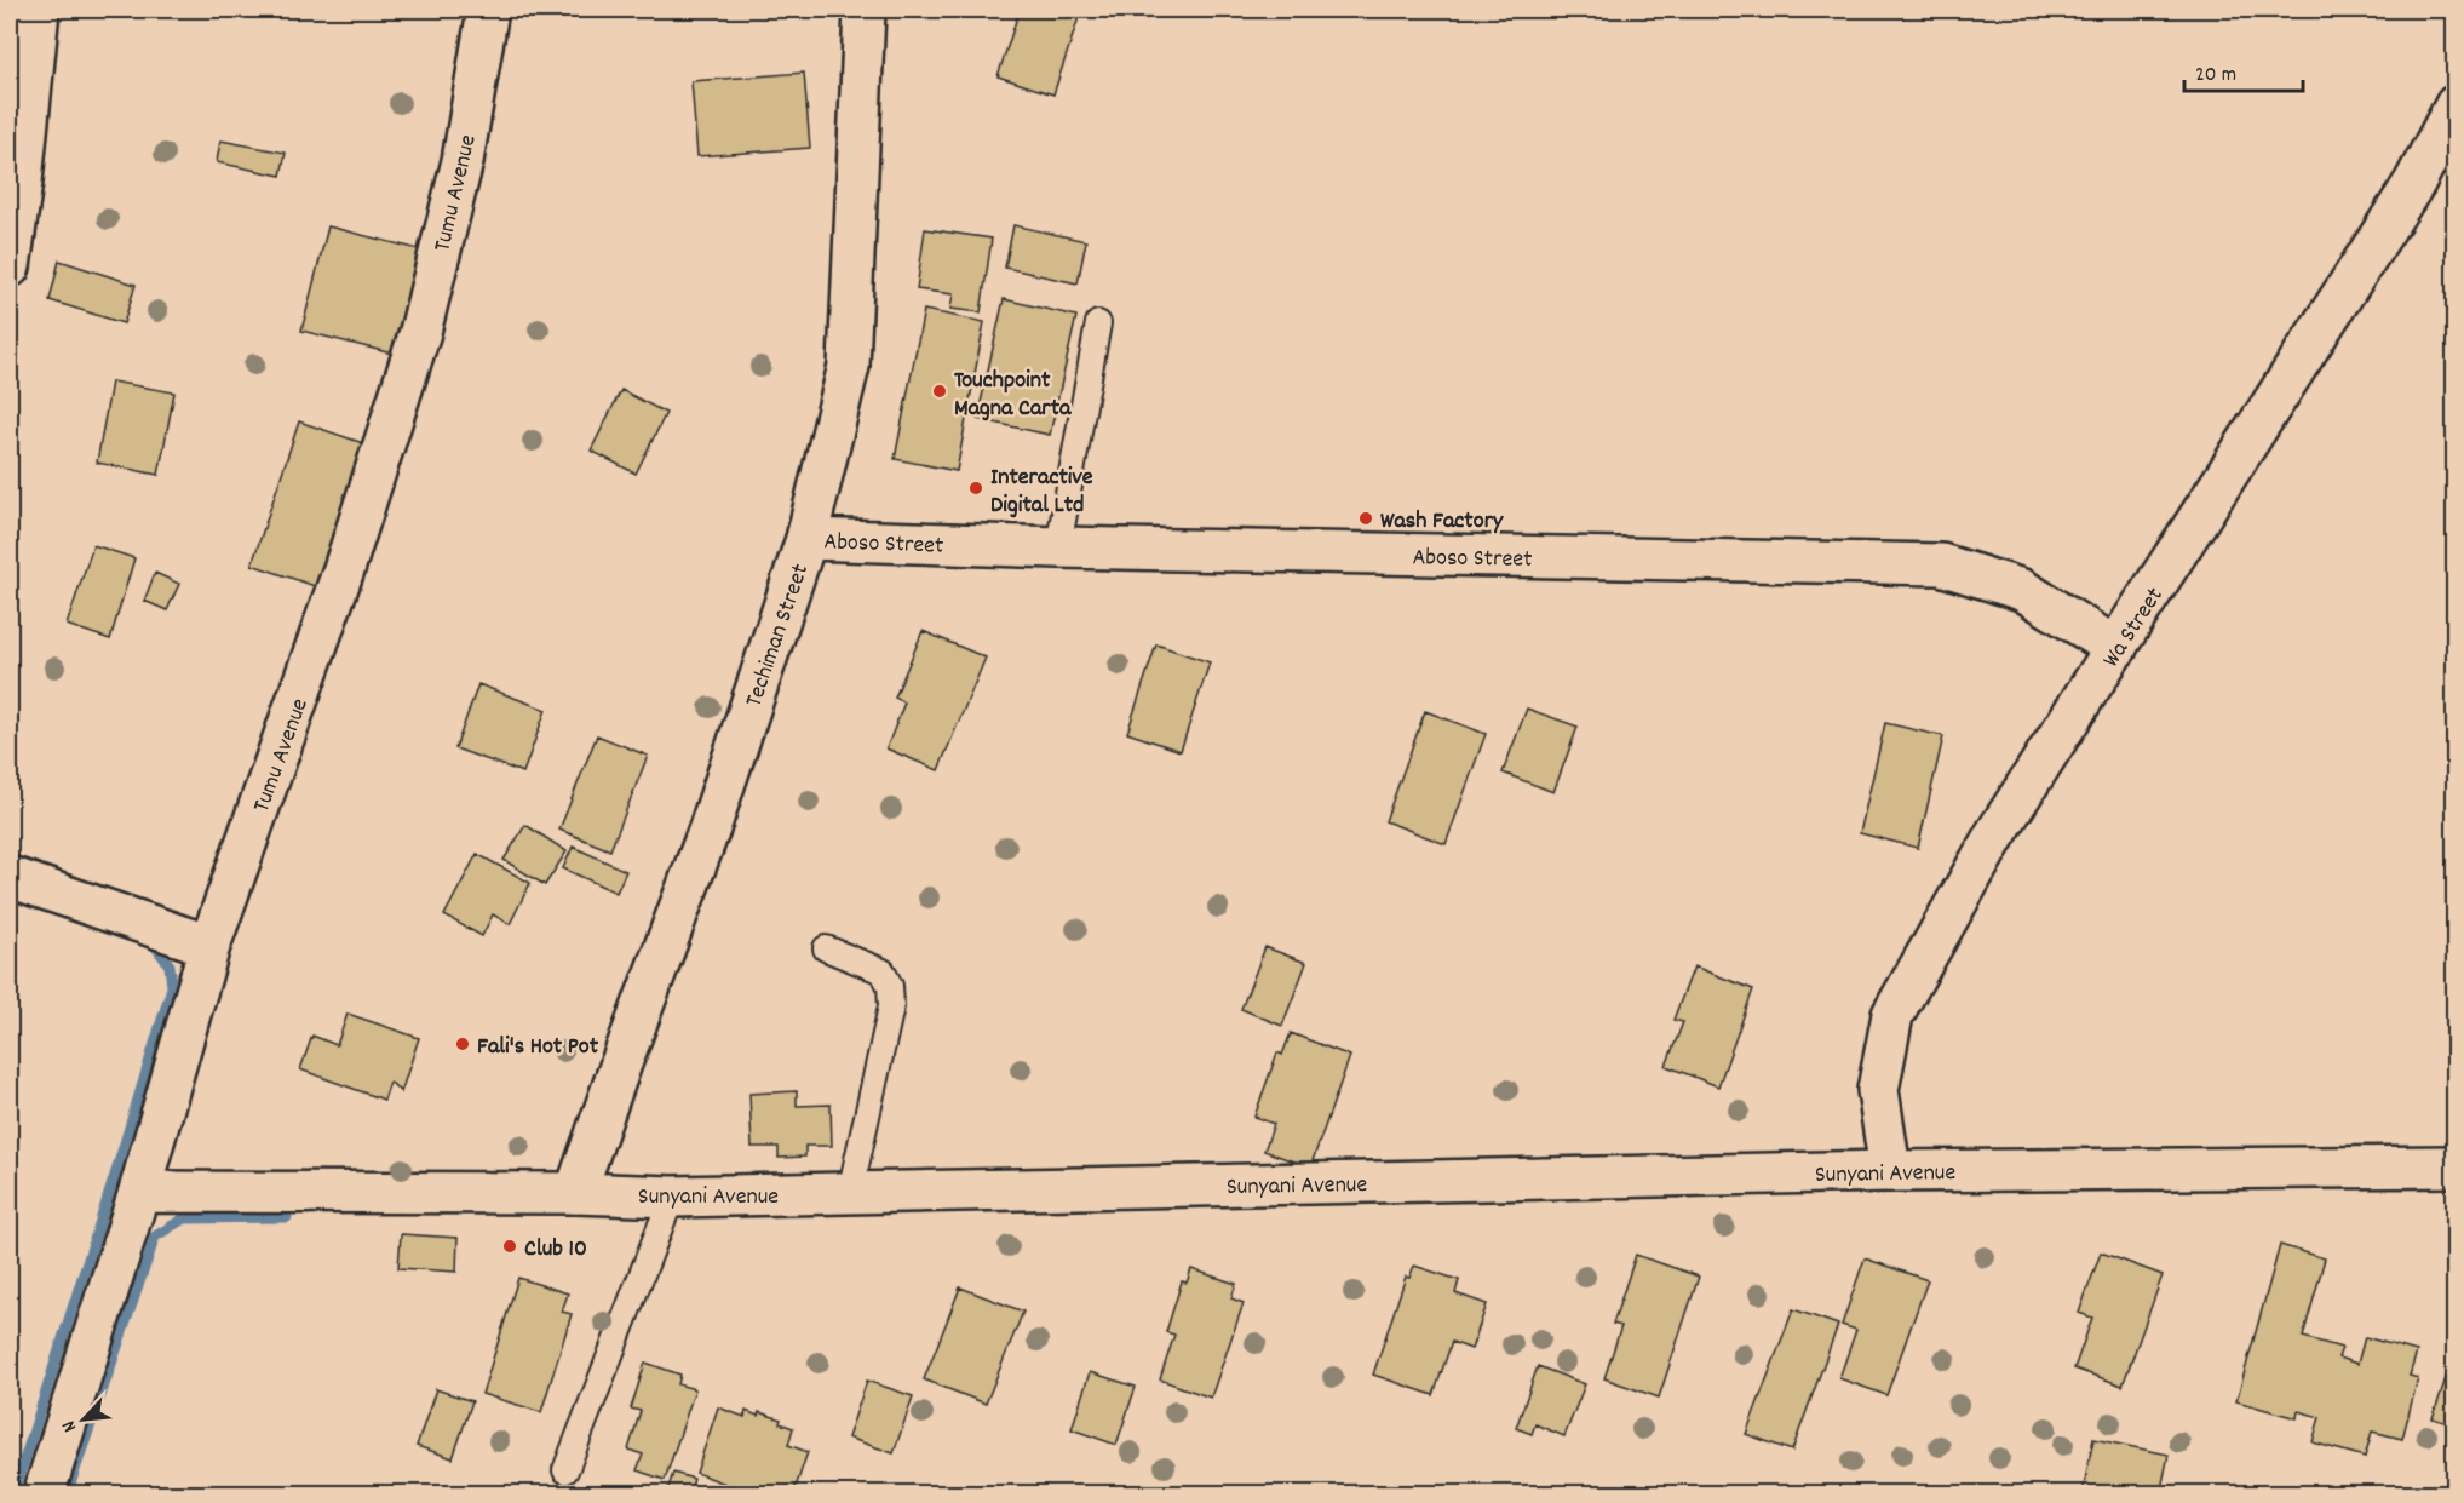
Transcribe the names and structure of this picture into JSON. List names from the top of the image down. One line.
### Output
{"streets":{"street":["Tumu Avenue","Aboso Street","Wa Street","Techiman Street","Sunyani Avenue"]},"crossings":[["Tumu Avenue","Sunyani Avenue"],["Aboso Street","Wa Street"],["Aboso Street","Techiman Street"],["Wa Street","Sunyani Avenue"],["Techiman Street","Sunyani Avenue"]],"places":["Touchpoint Magna Carta","Interactive Digital Ltd","Wash Factory","Fali's Hot Pot","Club 10"],"scale_bar":"20 m","north":"bottom left"}
